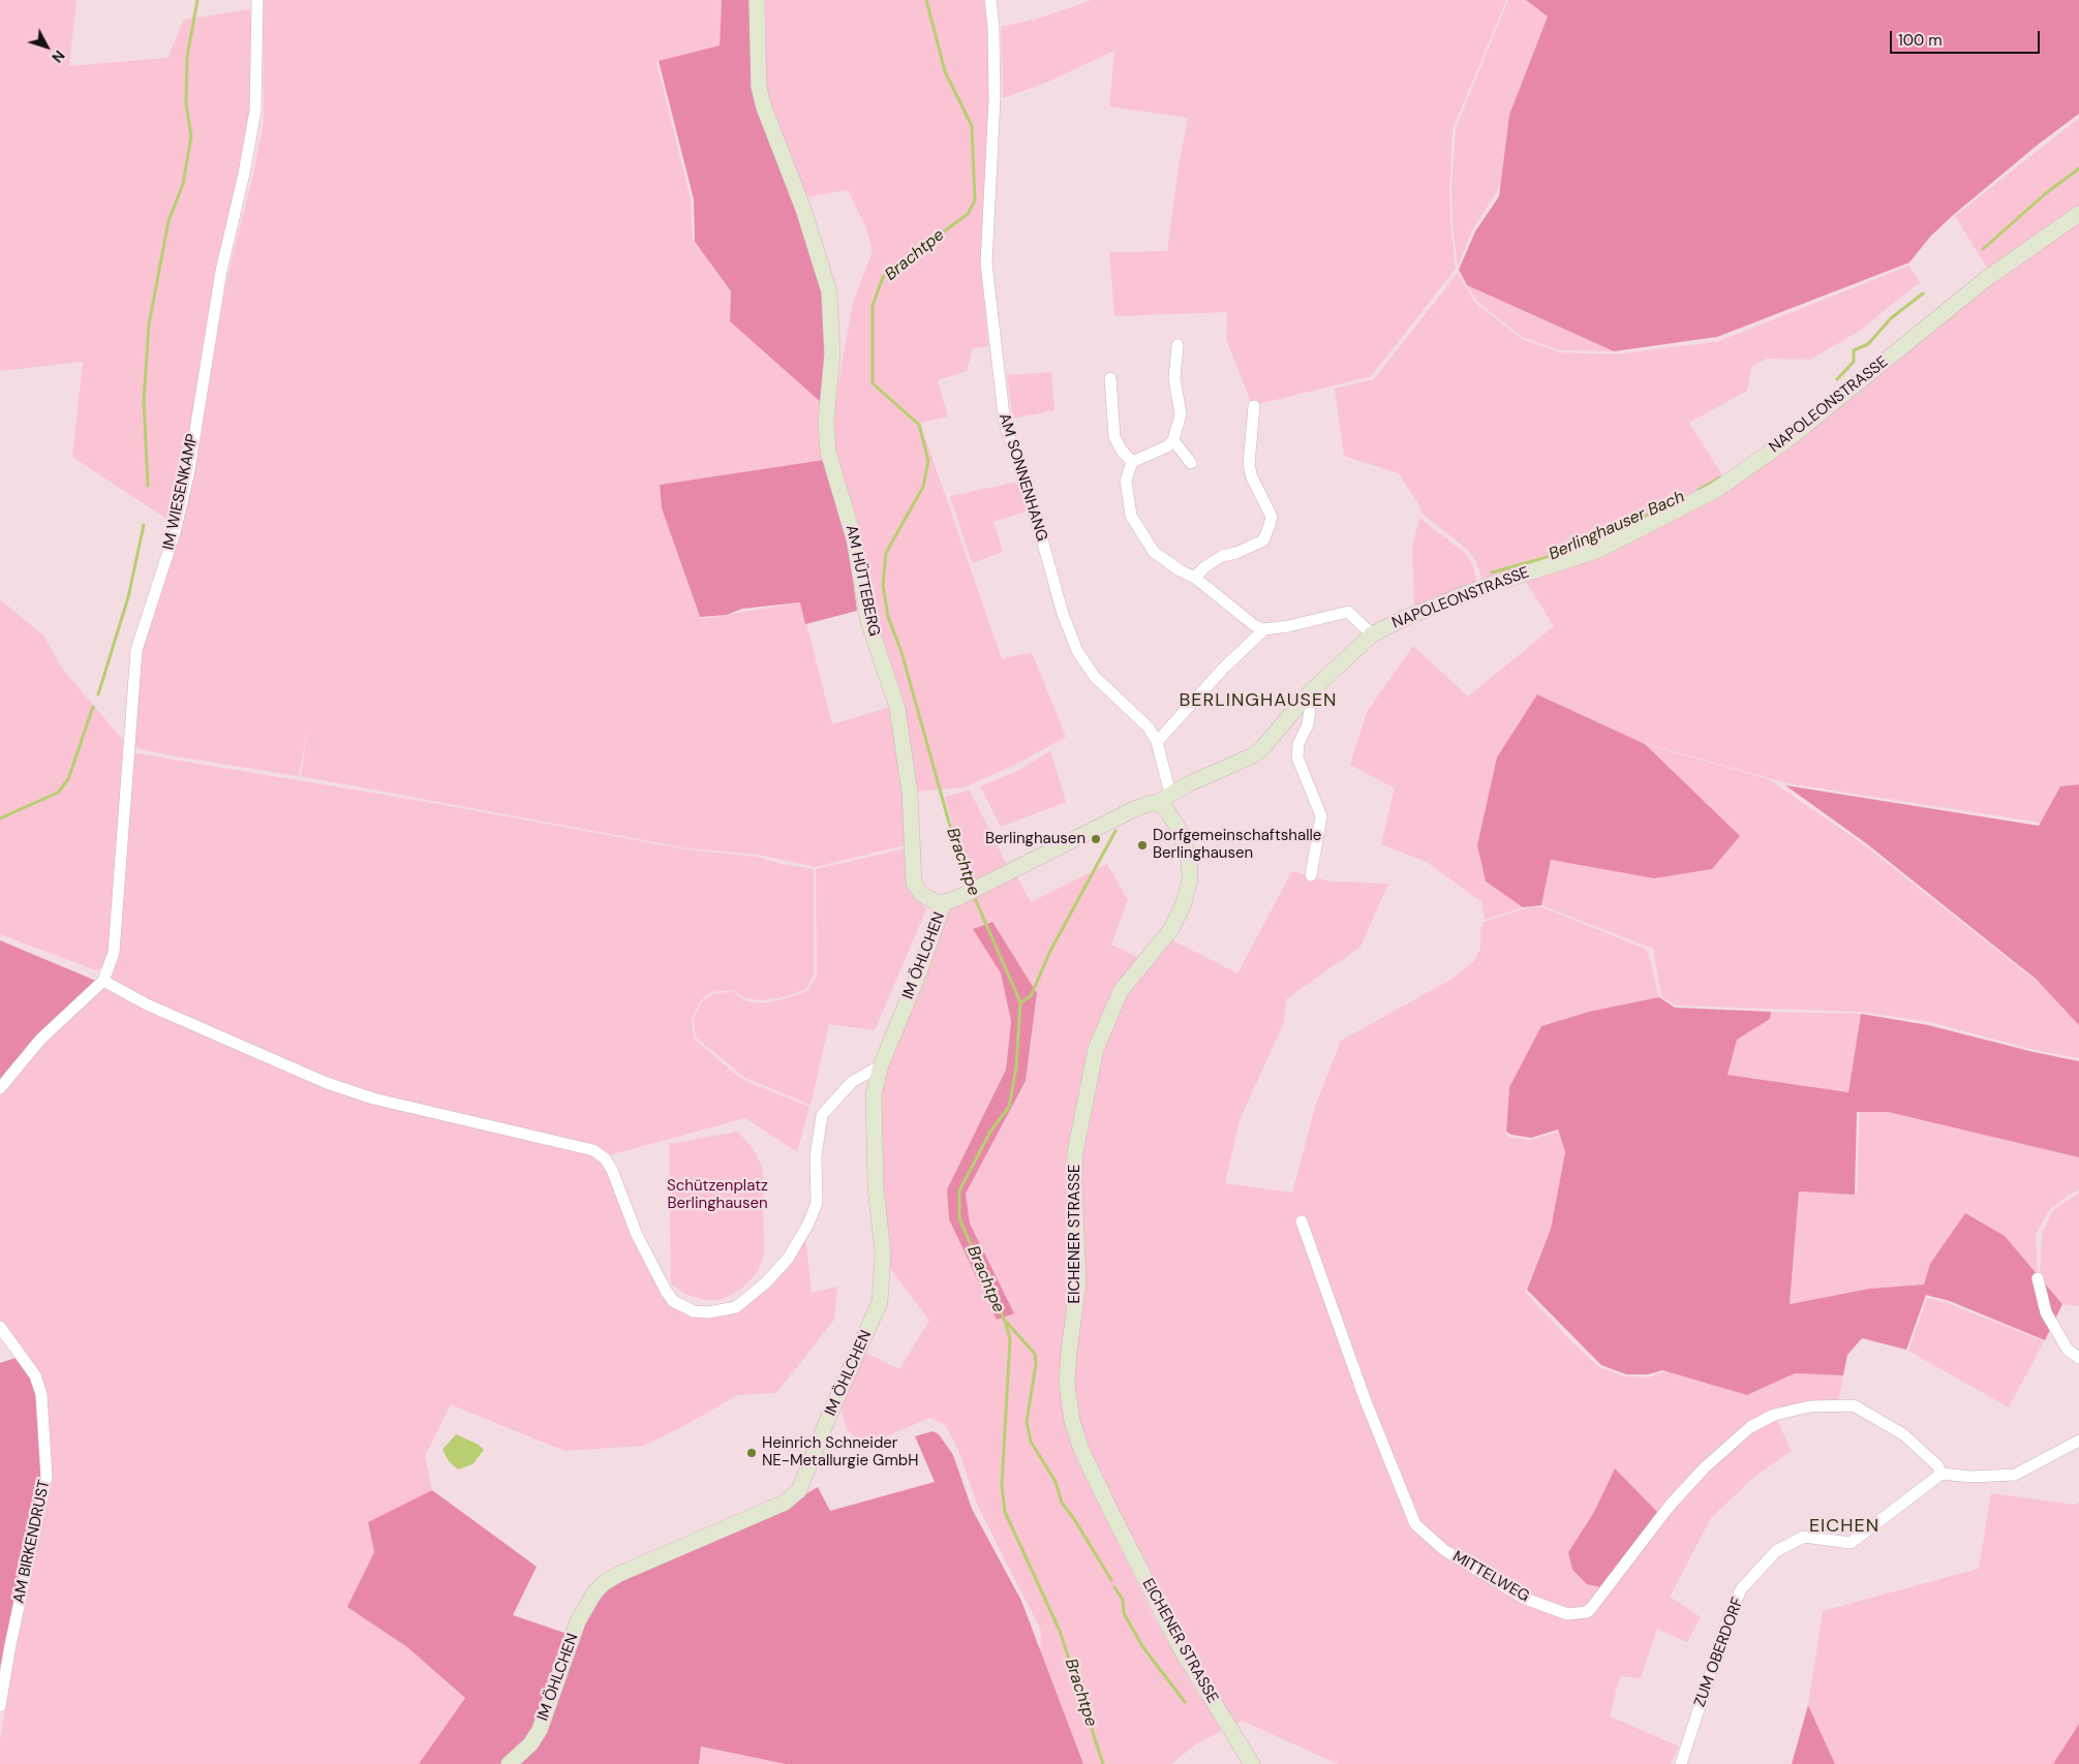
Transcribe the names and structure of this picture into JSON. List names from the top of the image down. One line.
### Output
{"streets":{"main road":["NAPOLEONSTRASSE","AM HÜTTEBERG","IM ÖHLCHEN","EICHENER STRASSE"],"street":["AM SONNENHANG","IM WIESENKAMP","AM BIRKENDRUST","MITTELWEG","ZUM OBERDORF"]},"crossings":[["NAPOLEONSTRASSE","AM SONNENHANG"],["NAPOLEONSTRASSE","AM HÜTTEBERG"],["NAPOLEONSTRASSE","IM ÖHLCHEN"],["NAPOLEONSTRASSE","EICHENER STRASSE"],["AM HÜTTEBERG","IM ÖHLCHEN"],["MITTELWEG","ZUM OBERDORF"]],"districts":["BERLINGHAUSEN","EICHEN"],"water":["Brachtpe","Berlinghauser Bach"],"parks":["Schützenplatz Berlinghausen"],"places":["Berlinghausen","Dorfgemeinschaftshalle Berlinghausen","Heinrich Schneider NE-Metallurgie GmbH"],"scale_bar":"100 m","north":"bottom right"}
